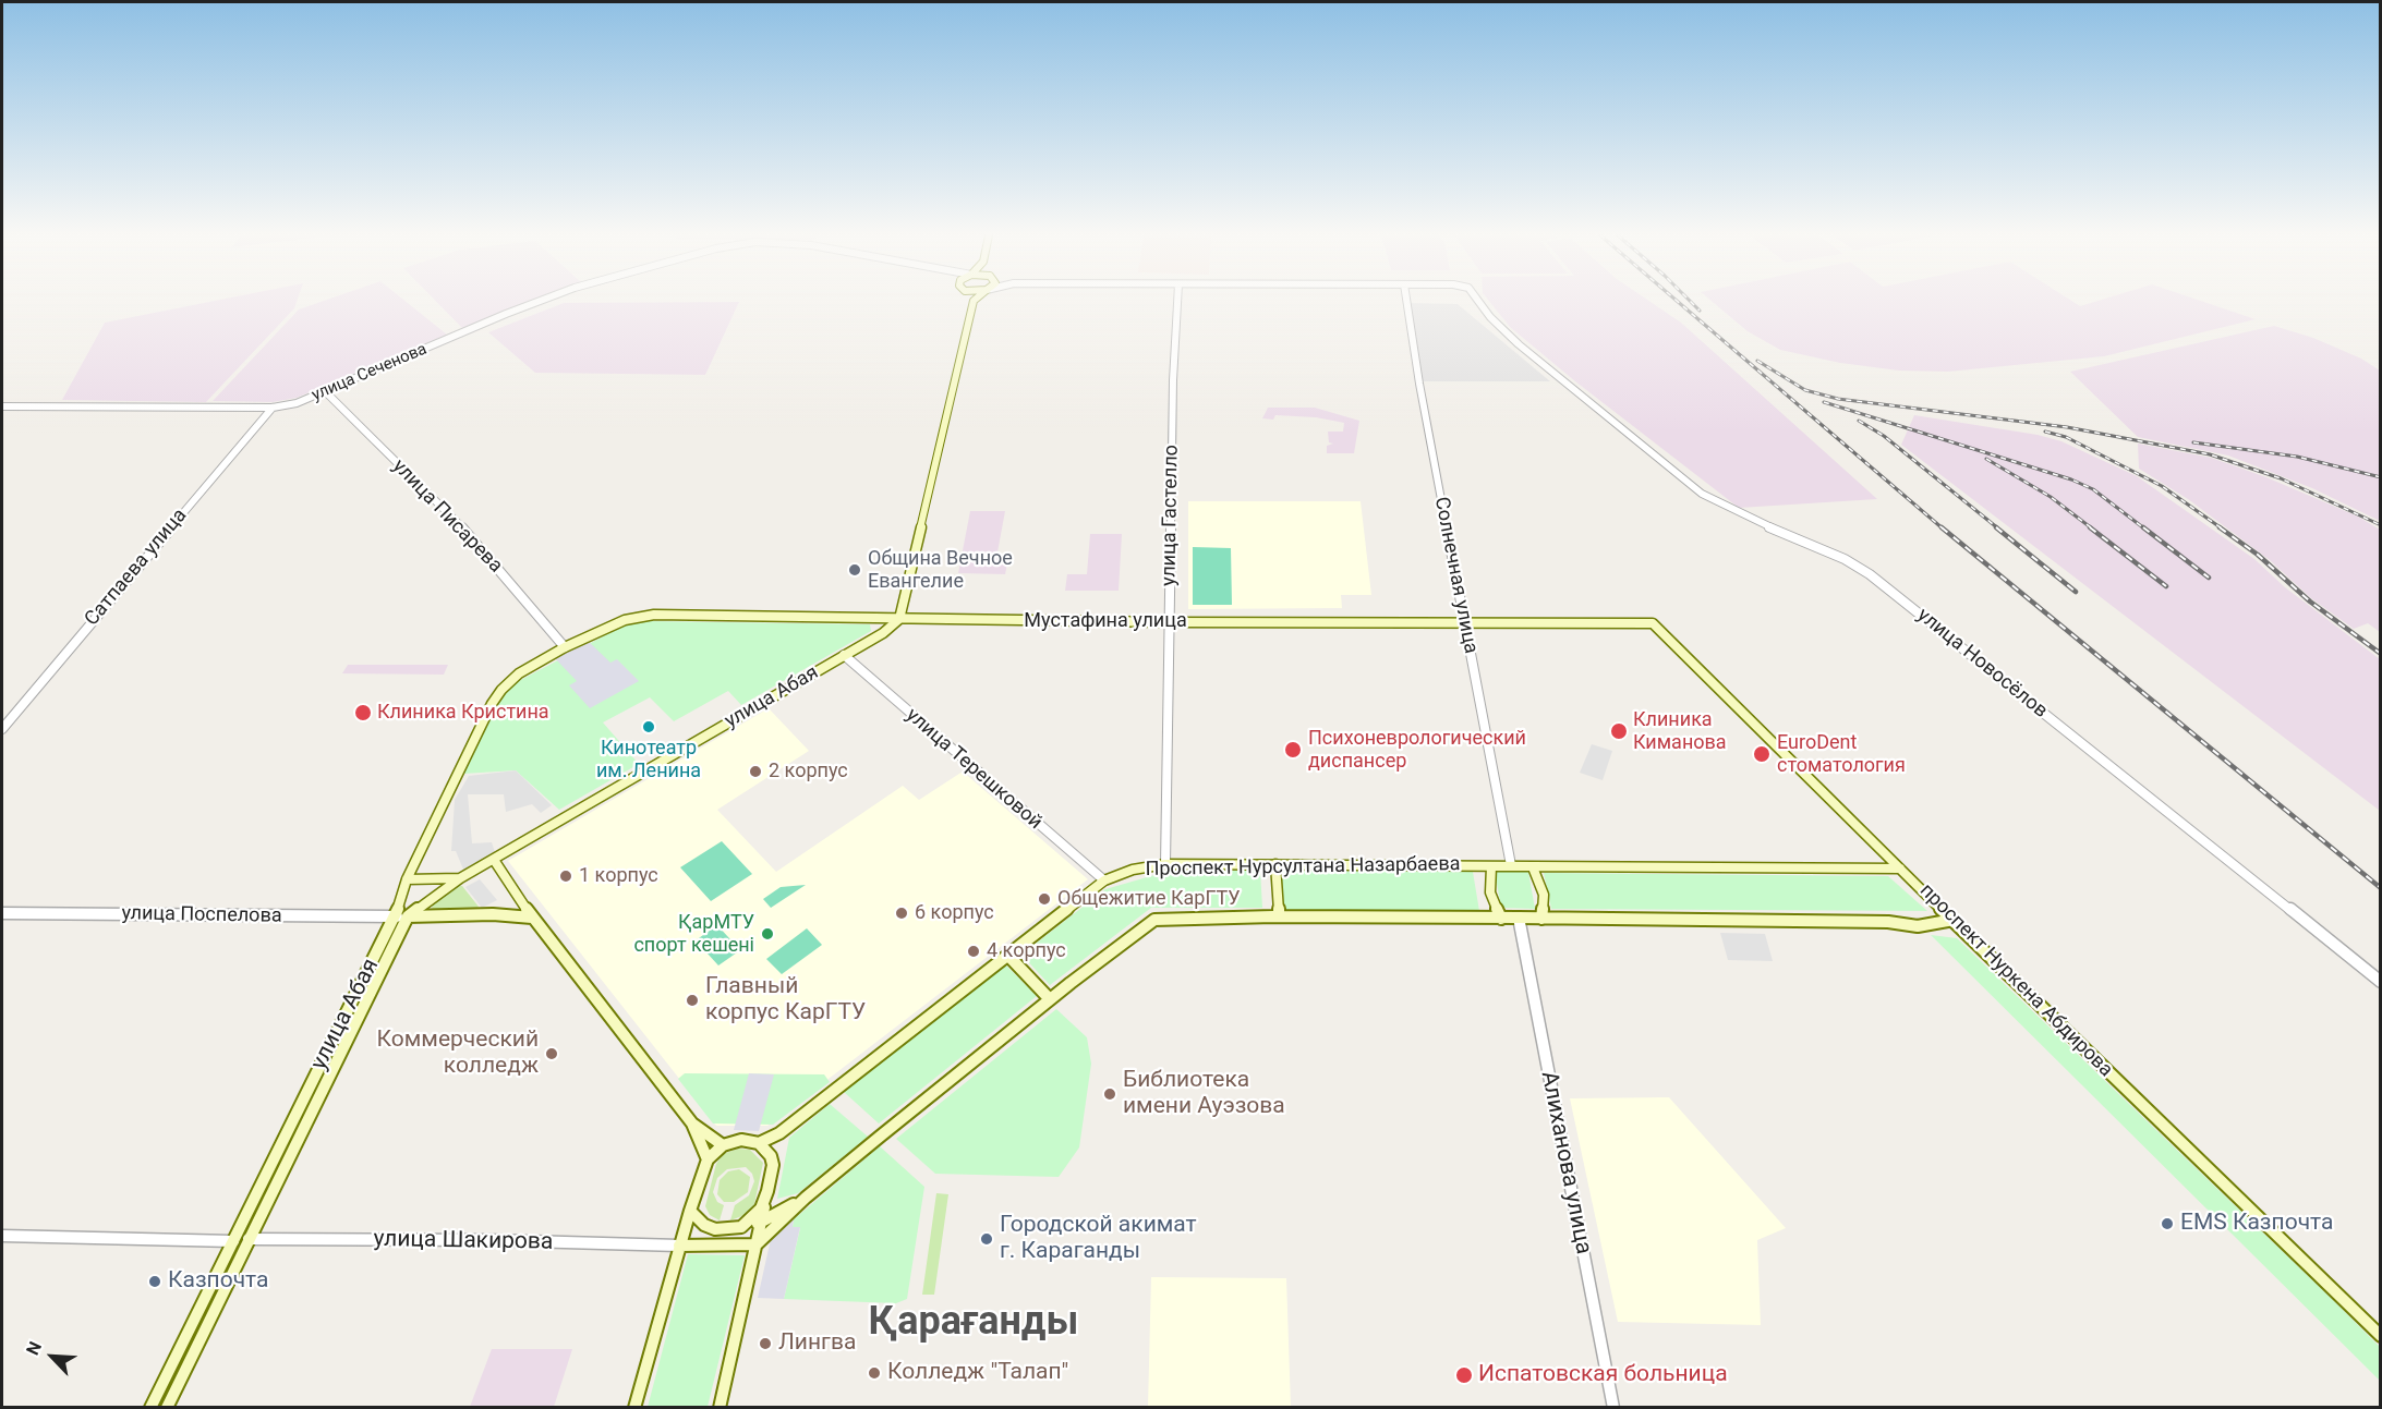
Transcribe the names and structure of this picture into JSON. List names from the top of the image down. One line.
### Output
{"streets":{"main road":["Мустафина улица","улица Абая","Проспект Нурсултана Назарбаева","проспект Нуркена Абдирова"],"street":["улица Сеченова","улица Гастелло","улица Писарева","Сатпаева улица","Солнечная улица","улица Новосёлов","улица Терешковой","улица Поспелова","Алиханова улица","улица Шакирова"]},"crossings":[["улица Сеченова","улица Писарева"],["улица Сеченова","Сатпаева улица"],["улица Гастелло","Мустафина улица"],["улица Гастелло","Проспект Нурсултана Назарбаева"],["улица Писарева","Мустафина улица"],["улица Писарева","улица Абая"],["Солнечная улица","Мустафина улица"],["Солнечная улица","Проспект Нурсултана Назарбаева"],["Мустафина улица","улица Абая"],["Мустафина улица","проспект Нуркена Абдирова"],["улица Абая","улица Терешковой"],["улица Абая","улица Поспелова"],["улица Абая","улица Шакирова"],["улица Терешковой","Проспект Нурсултана Назарбаева"],["Проспект Нурсултана Назарбаева","проспект Нуркена Абдирова"]],"districts":["Қарағанды"],"places":["Община Вечное Евангелие","Клиника Кристина","Кинотеатр им. Ленина","Клиника Киманова","Психоневрологический диспансер","EuroDent стоматология","2 корпус","1 корпус","Общежитие КарГТУ","6 корпус","ҚарМТУ спорт кешені","4 корпус","Главный корпус КарГТУ","Коммерческий колледж","Библиотека имени Ауэзова","EMS Казпочта","Городской акимат г. Караганды","Казпочта","Лингва","Колледж \"Талап\"","Испатовская больница"],"north":"top left"}
